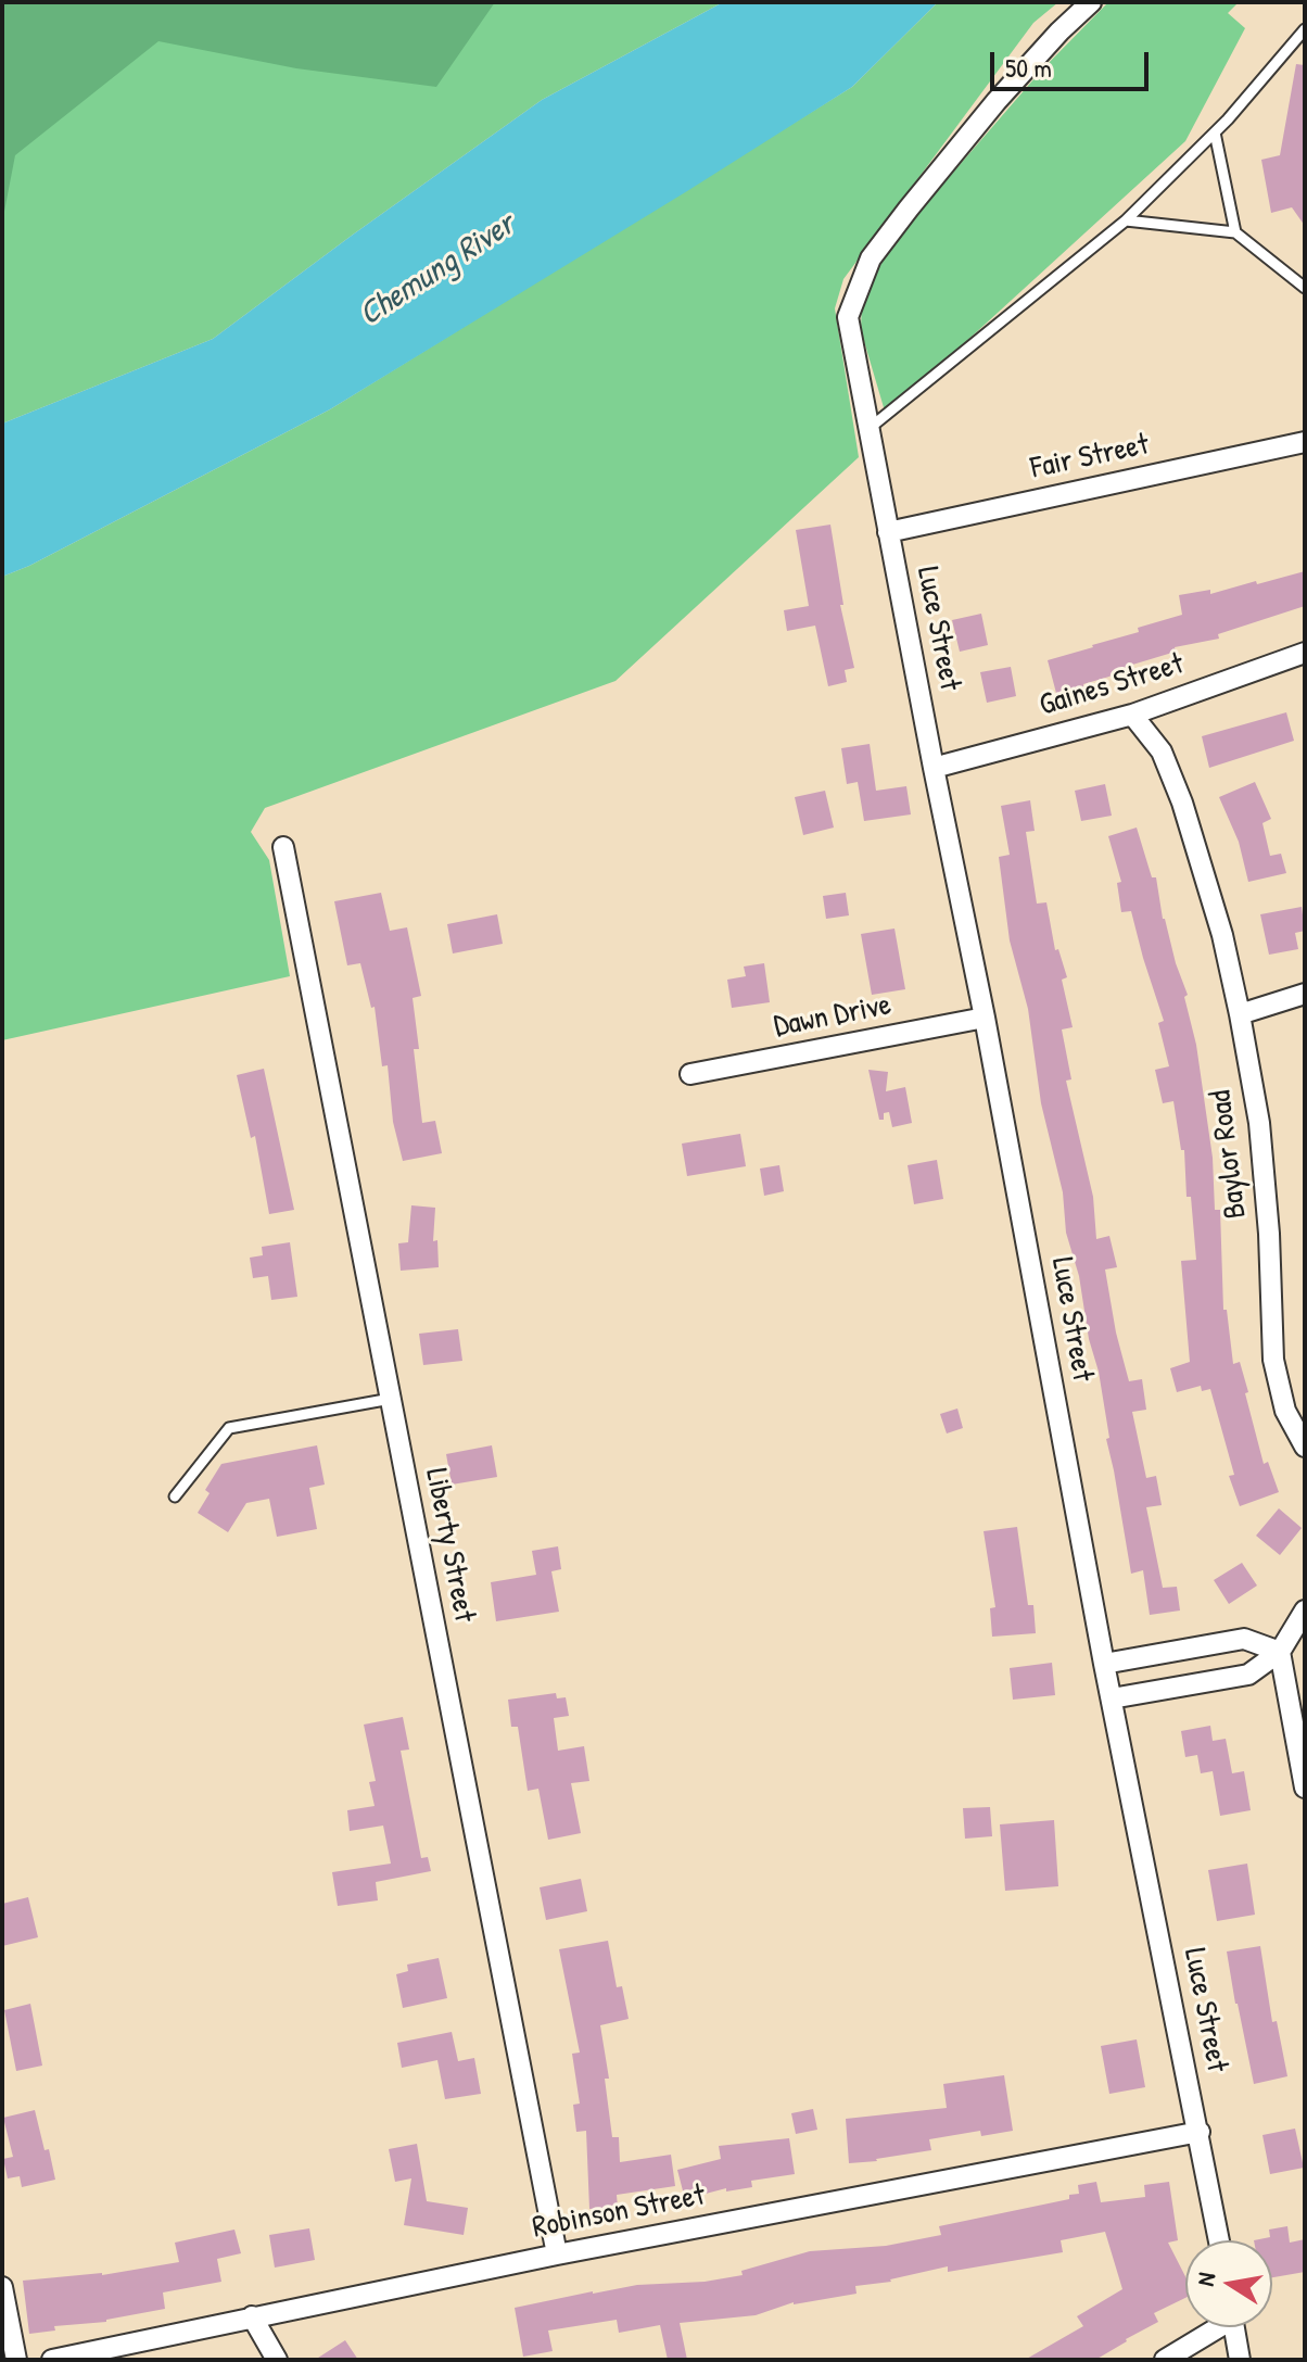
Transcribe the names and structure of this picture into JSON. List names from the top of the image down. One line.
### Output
{"streets":{"street":["Fair Street","Luce Street","Gaines Street","Dawn Drive","Baylor Road","Liberty Street","Robinson Street"]},"crossings":[["Fair Street","Luce Street"],["Luce Street","Gaines Street"],["Luce Street","Dawn Drive"],["Luce Street","Robinson Street"],["Gaines Street","Baylor Road"],["Liberty Street","Robinson Street"]],"water":["Chemung River"],"scale_bar":"50 m","north":"left"}
